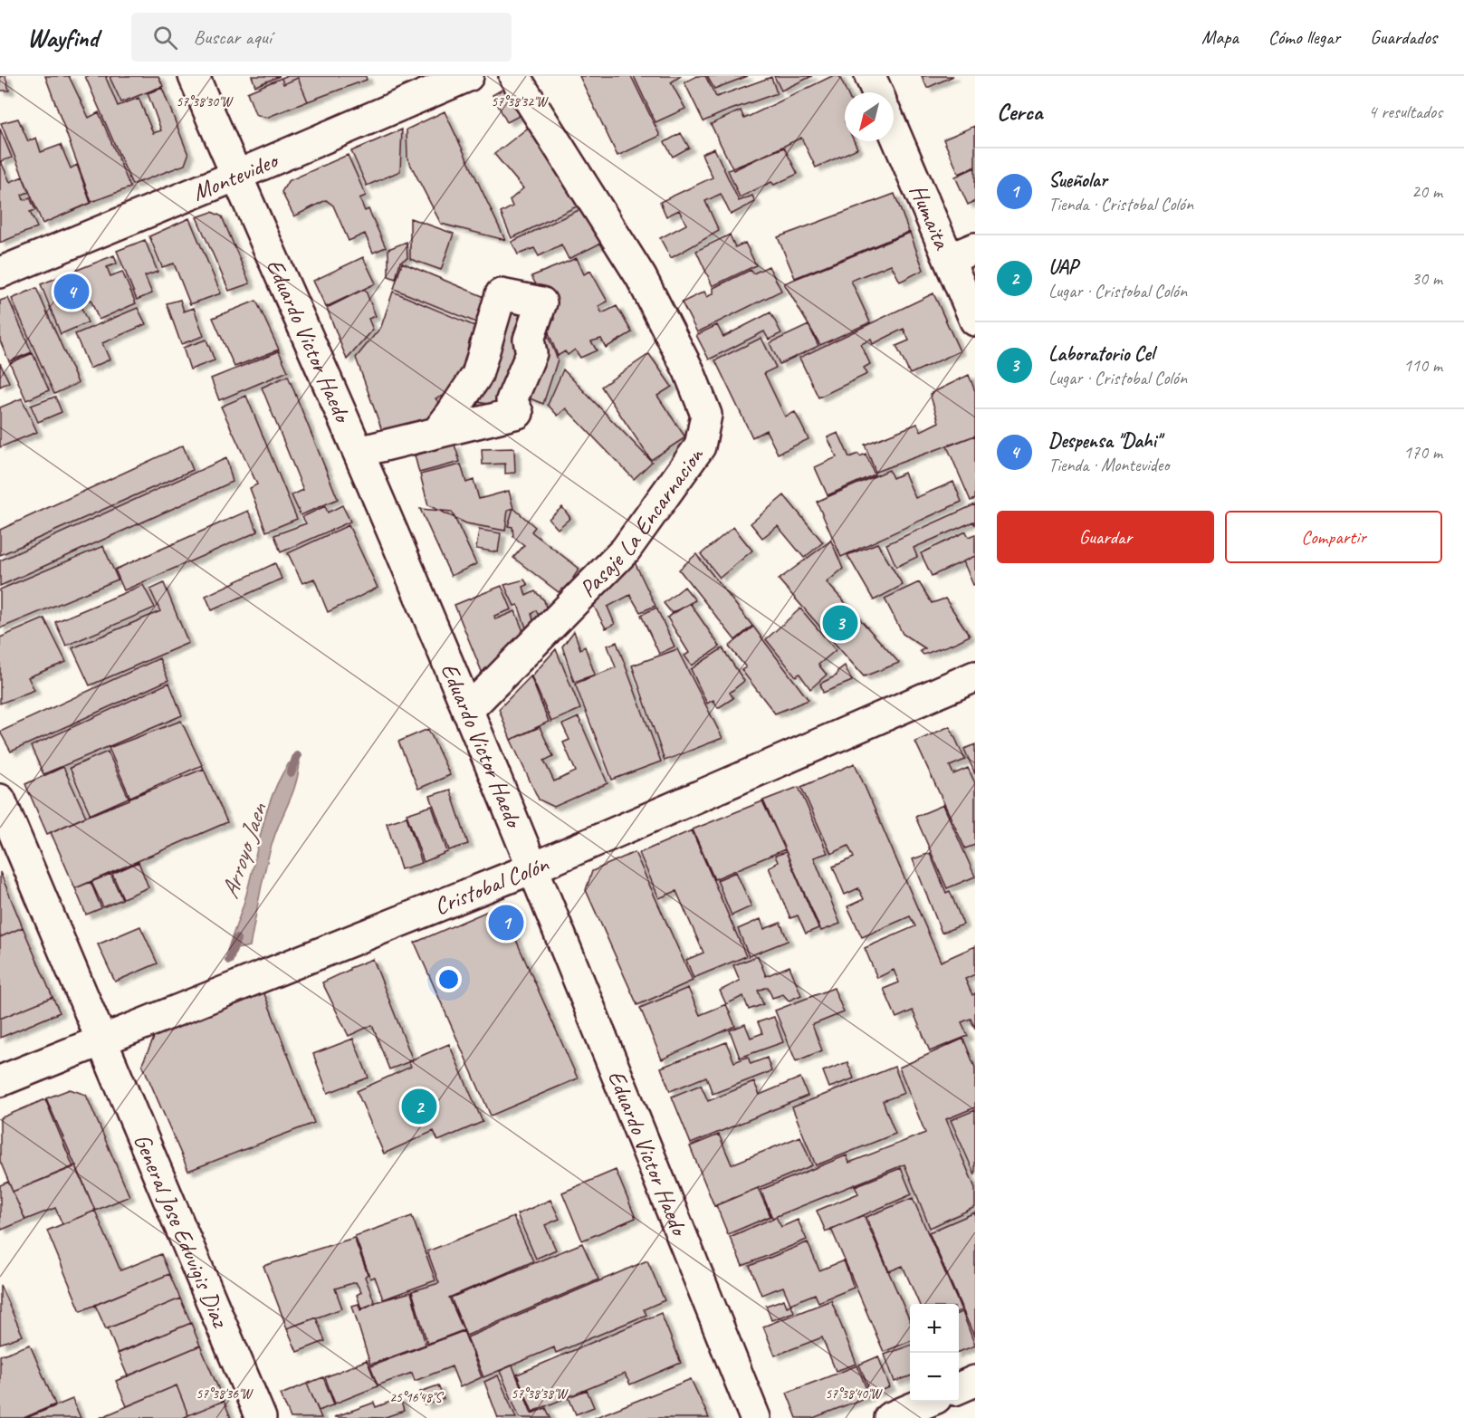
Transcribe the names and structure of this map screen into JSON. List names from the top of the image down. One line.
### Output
{"streets":{"street":["Montevideo","Humaita","Eduardo Victor Haedo","Pasaje La Encarnacion","Cristobal Colón","General Jose Eduvigis Diaz"]},"crossings":[["Montevideo","Eduardo Victor Haedo"],["Eduardo Victor Haedo","Pasaje La Encarnacion"],["Eduardo Victor Haedo","Cristobal Colón"],["Cristobal Colón","General Jose Eduvigis Diaz"]],"water":["Arroyo Jaen"],"north":"bottom left","page":{"header":"Wayfind","search":"Buscar aquí","nav":["Mapa","Cómo llegar","Guardados"],"heading":["Cerca","4 resultados"],"list":[{"mark":"1","name":"Sueñolar","note":"Tienda · Cristobal Colón","value":"20 m"},{"mark":"2","name":"UAP","note":"Lugar · Cristobal Colón","value":"30 m"},{"mark":"3","name":"Laboratorio Cel","note":"Lugar · Cristobal Colón","value":"110 m"},{"mark":"4","name":"Despensa \"Dahi\"","note":"Tienda · Montevideo","value":"170 m"}],"pins":["4","3","1","2"],"buttons":["Guardar","Compartir"],"map_buttons":["+","−"]},"coordinates":["57°38'30\"W","57°38'32\"W","57°38'36\"W","57°38'38\"W","57°38'40\"W","25°16'48\"S"]}
